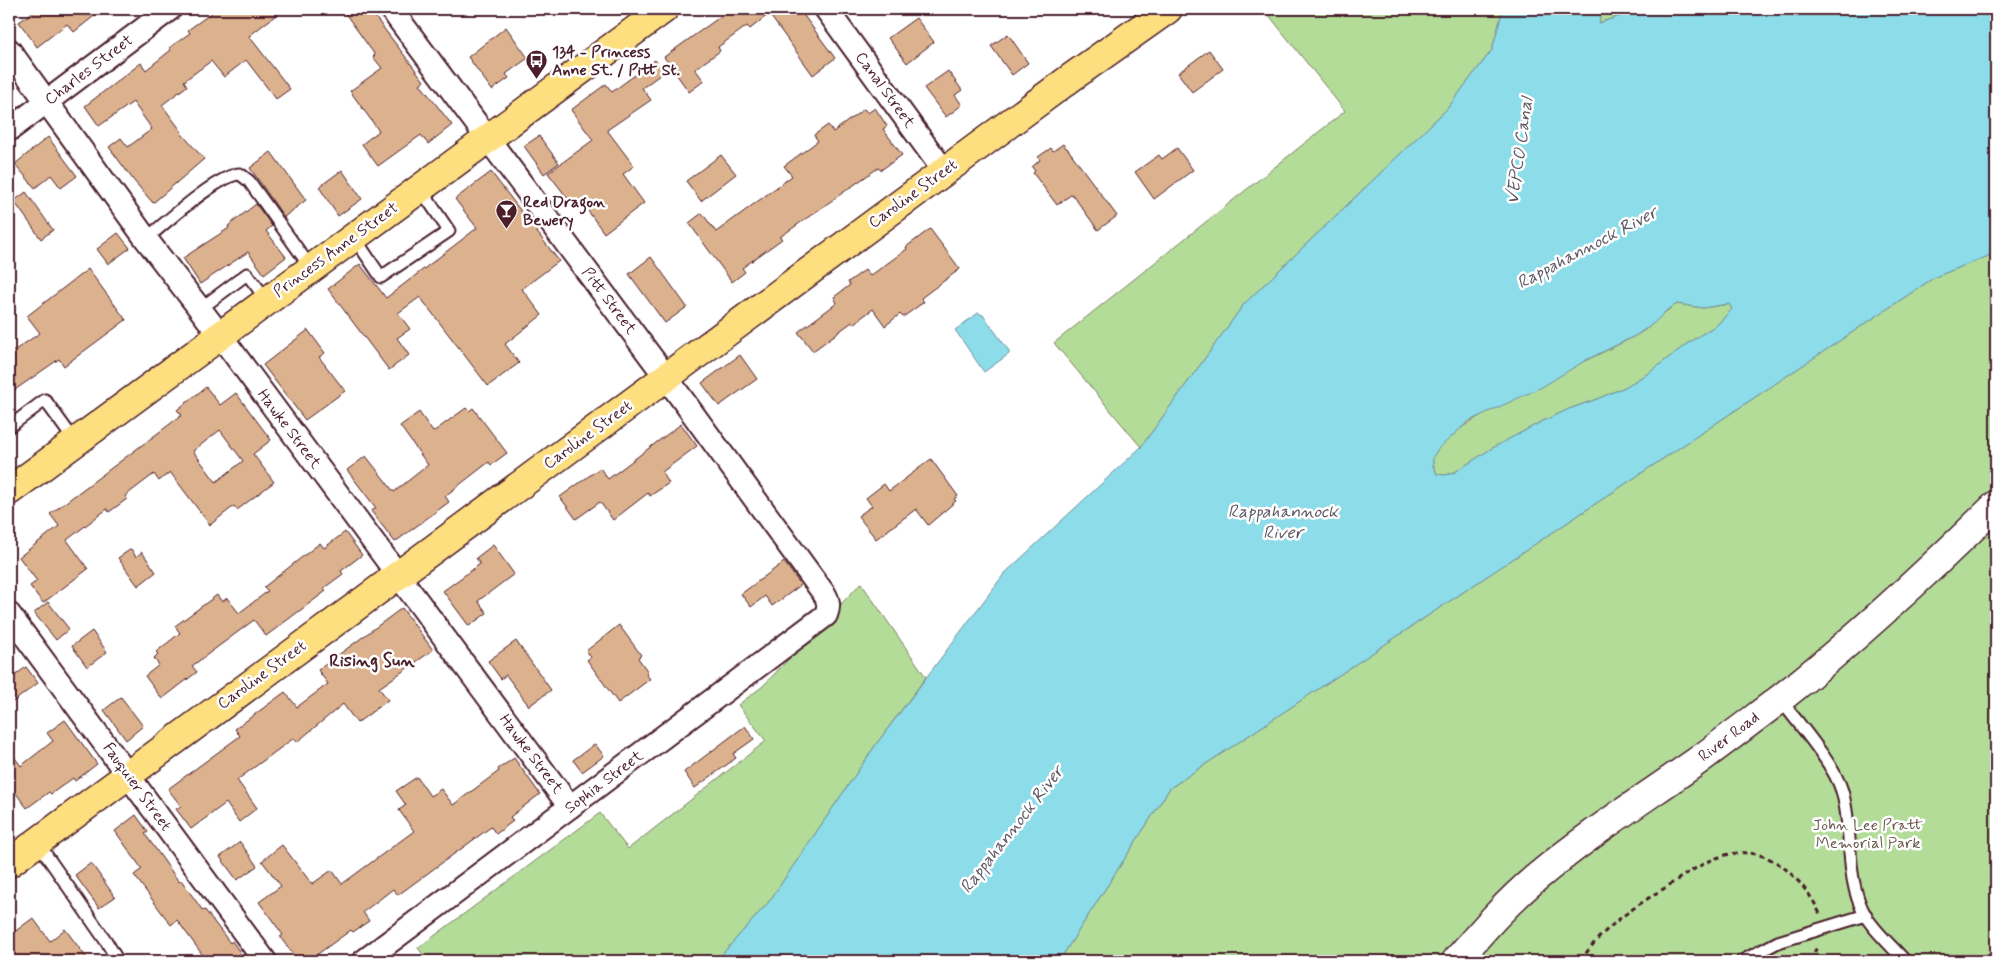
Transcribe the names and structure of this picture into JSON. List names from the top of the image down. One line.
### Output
{"streets":{"main road":["Caroline Street","Princess Anne Street"],"street":["Charles Street","Canal Street","Pitt Street","Hawke Street","River Road","Sophia Street","Fauquier Street"]},"crossings":[["Charles Street","Hawke Street"],["Canal Street","Caroline Street"],["Caroline Street","Pitt Street"],["Caroline Street","Hawke Street"],["Caroline Street","Fauquier Street"],["Princess Anne Street","Pitt Street"],["Princess Anne Street","Hawke Street"],["Pitt Street","Sophia Street"],["Hawke Street","Sophia Street"]],"districts":["Rising Sun"],"water":["VEPCO Canal","Rappahannock River"],"parks":["John Lee Pratt Memorial Park"],"places":{"bus stop":["134 - Princess Anne St. / Pitt St."],"bar":["Red Dragon Bewery"]}}
